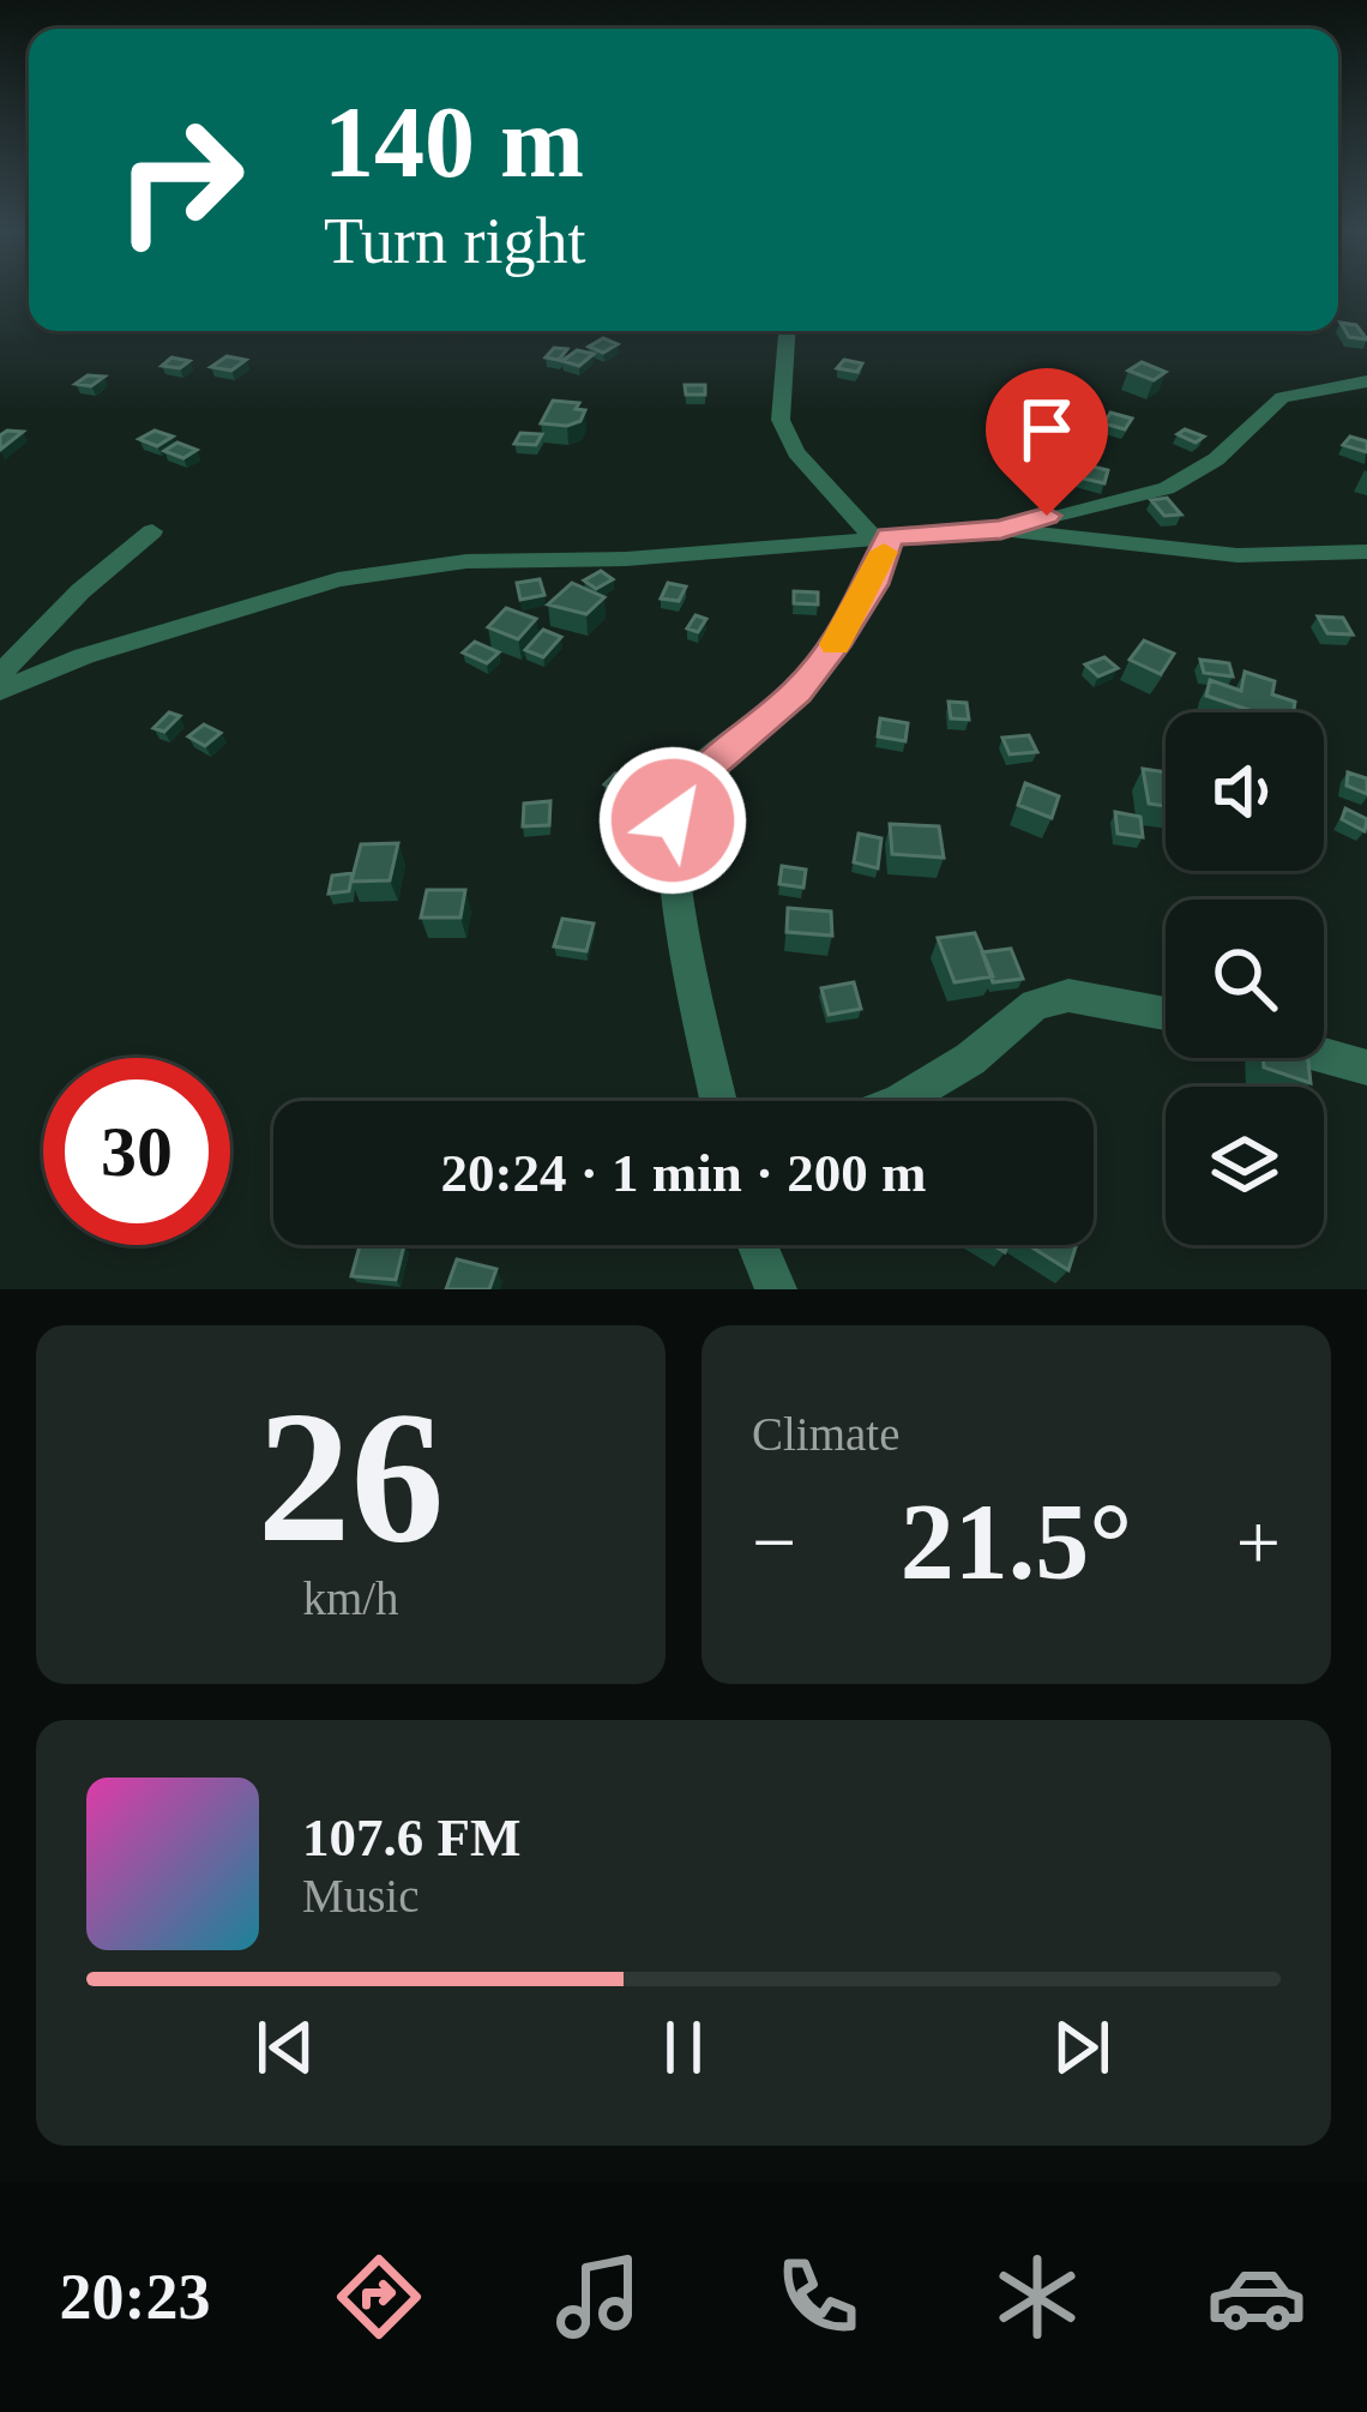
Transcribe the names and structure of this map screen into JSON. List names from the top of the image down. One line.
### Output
{"page":{"turn":["140 m","Turn right"],"limit":"30","trip":"20:24 · 1 min · 200 m","tile":[["26","km/h"],"Climate"],"heat":["−","21.5°","+"],"song":["107.6 FM","Music"],"tabs":"20:23"}}
